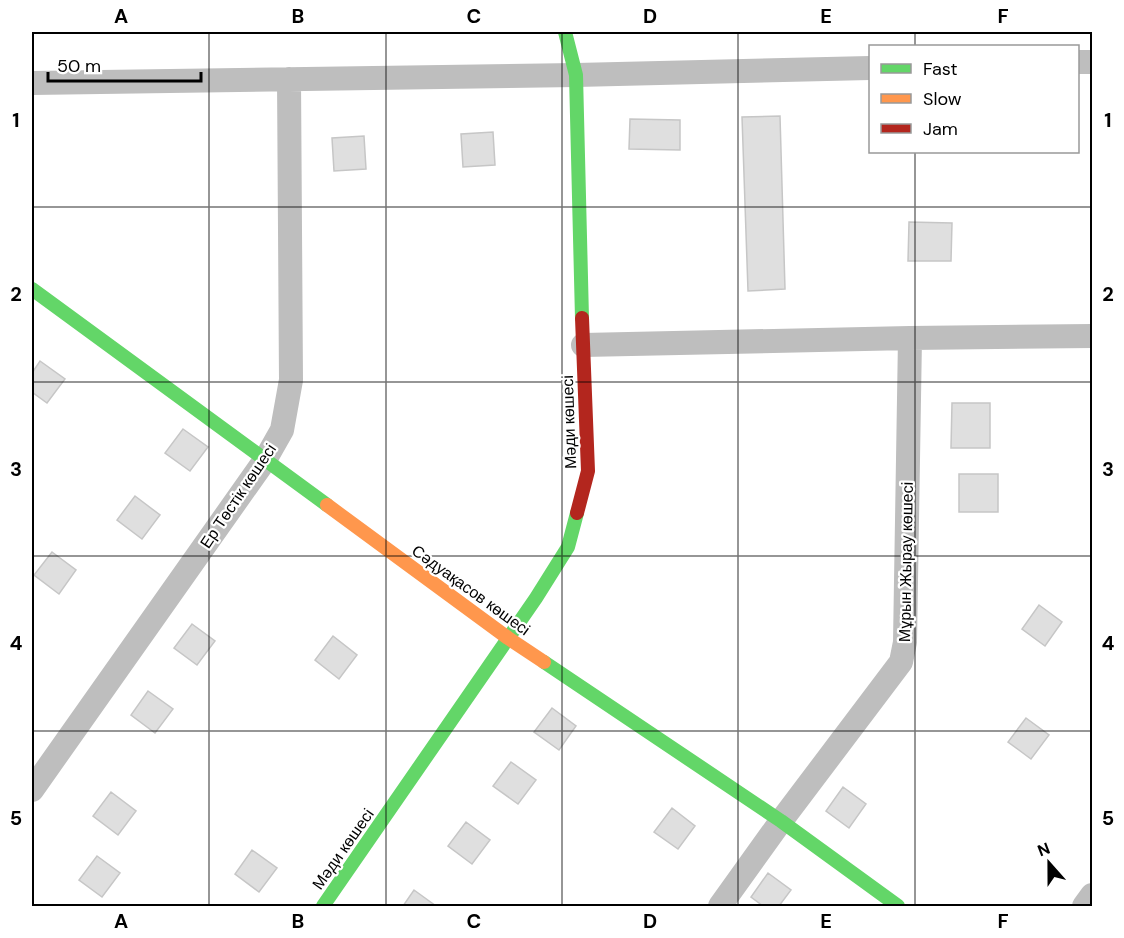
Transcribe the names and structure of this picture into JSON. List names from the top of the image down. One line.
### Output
{"streets":{"street":["Мәди көшесі","Ер Төстік көшесі","Мұрын Жырау көшесі","Сәдуақасов көшесі"]},"crossings":[["Мәди көшесі","Сәдуақасов көшесі"],["Ер Төстік көшесі","Сәдуақасов көшесі"],["Мұрын Жырау көшесі","Сәдуақасов көшесі"]],"legend":["Fast","Slow","Jam"],"scale_bar":"50 m","north":"top","grid":{"columns":["A","B","C","D","E","F"],"rows":["1","2","3","4","5"]}}
